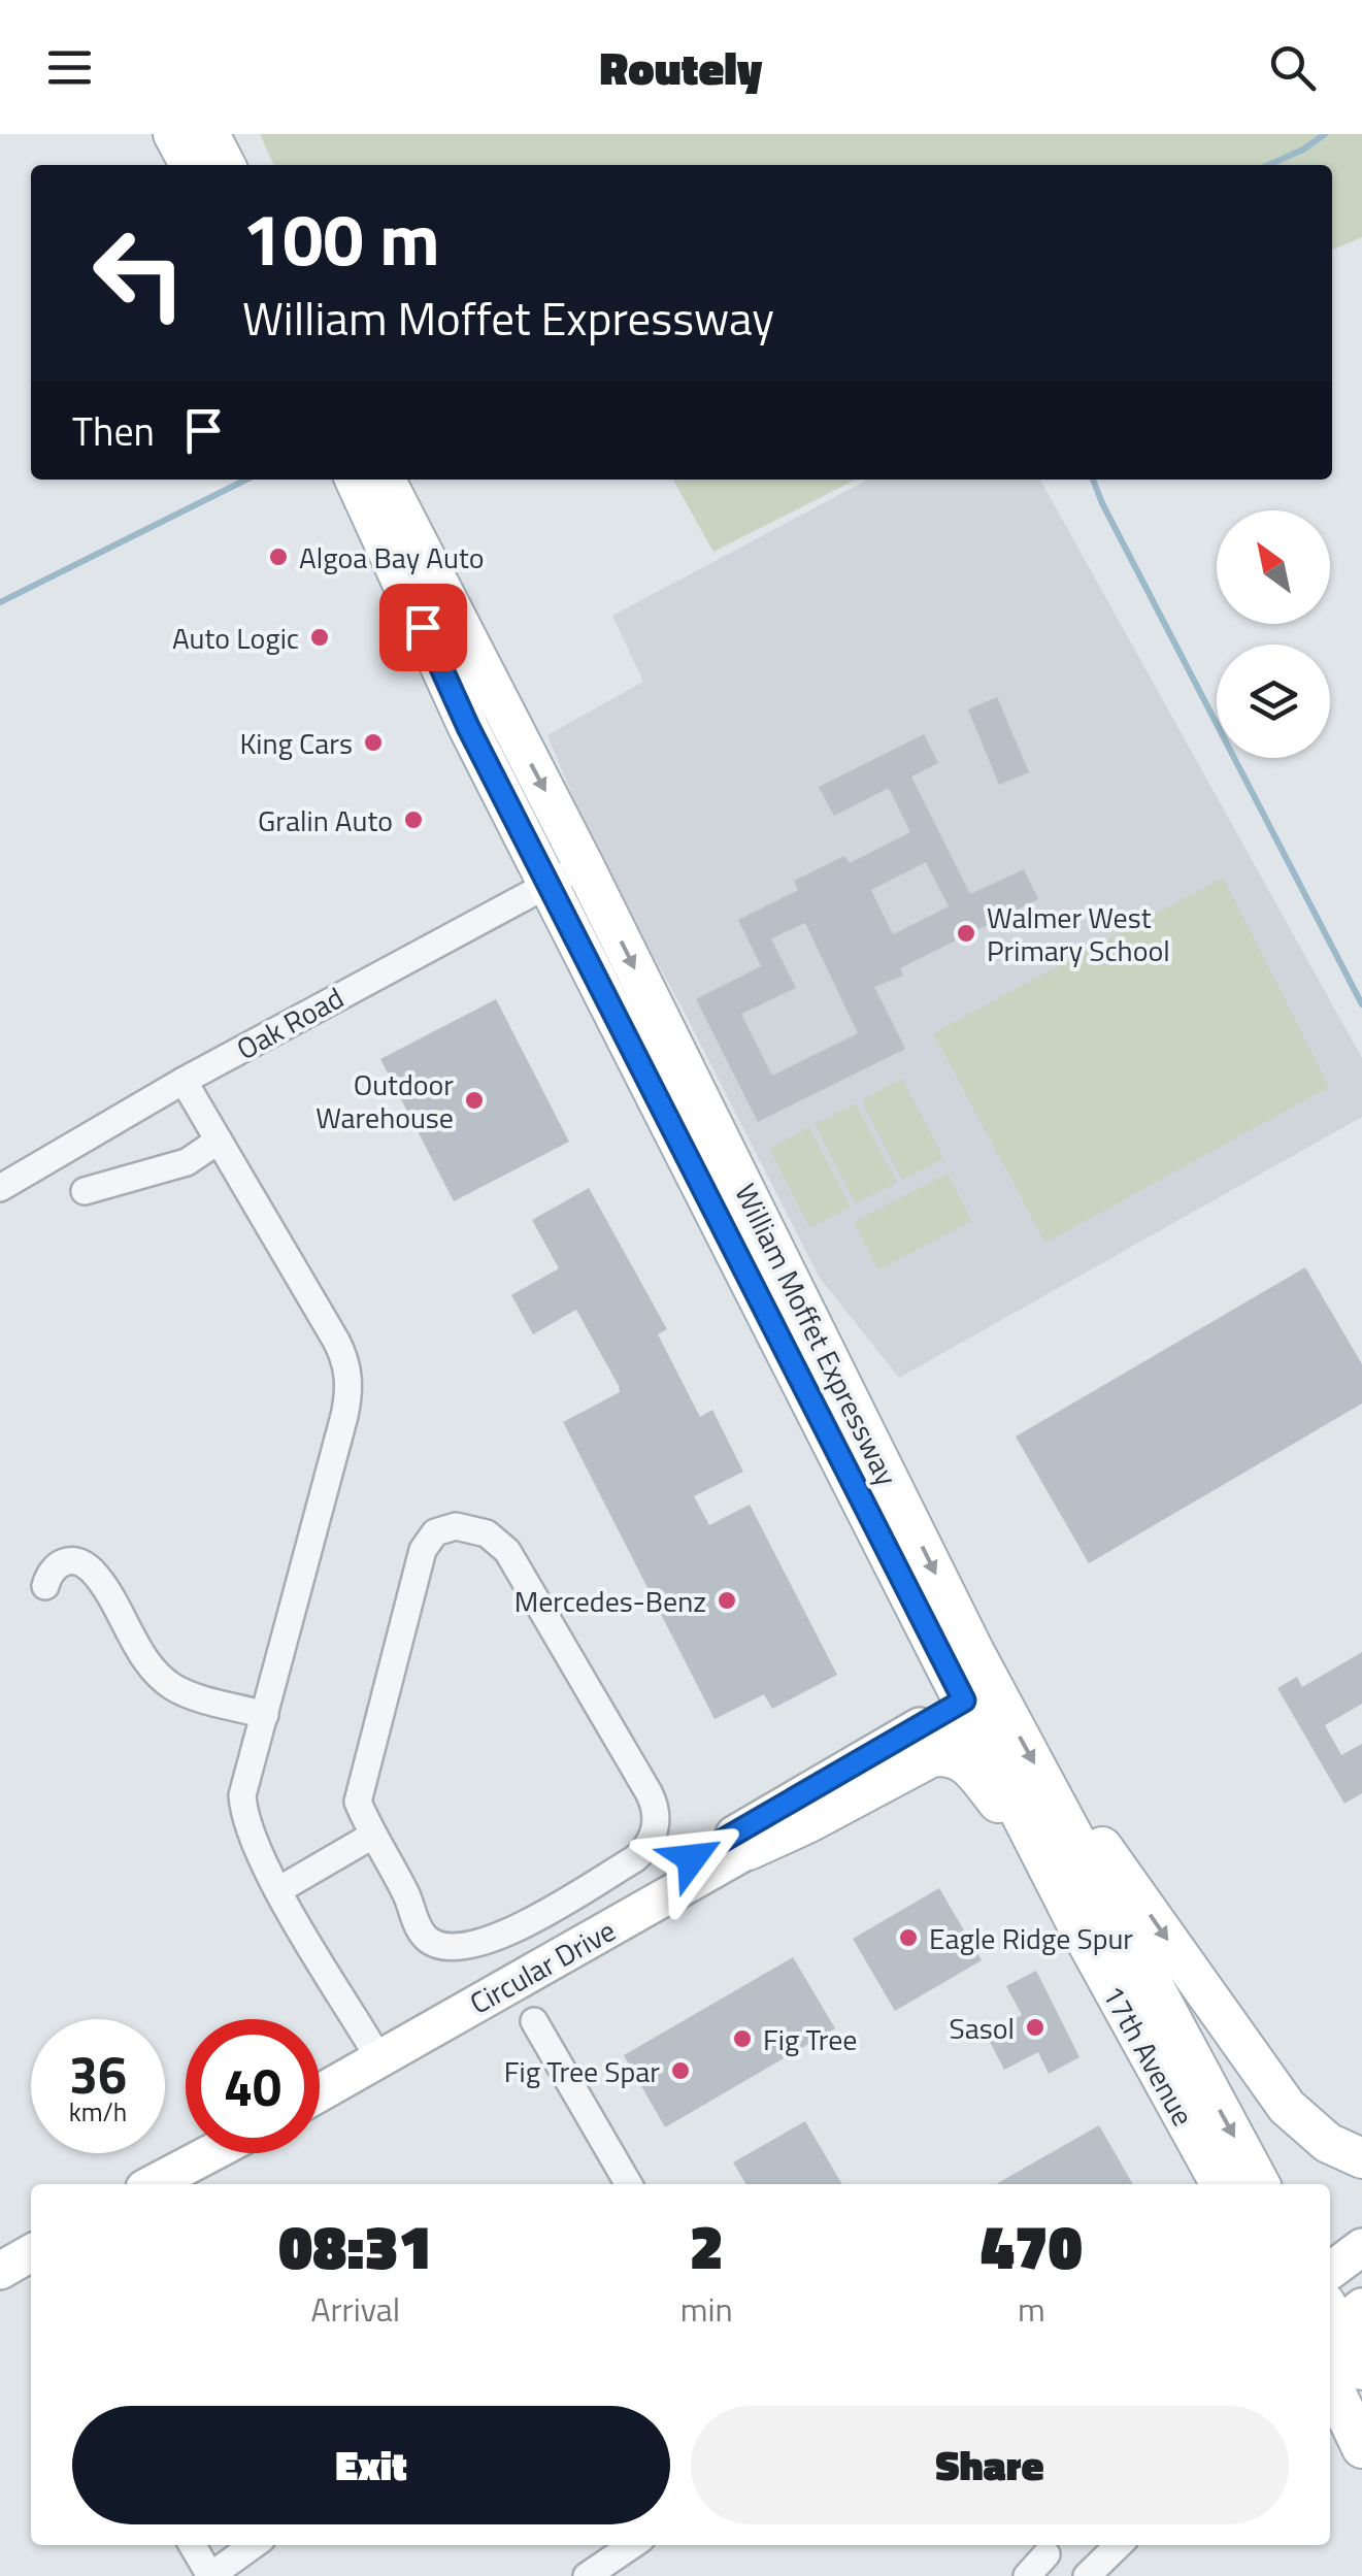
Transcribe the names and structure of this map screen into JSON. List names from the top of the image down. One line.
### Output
{"streets":{"main road":["William Moffet Expressway","17th Avenue"],"street":["Oak Road","Circular Drive"]},"crossings":[["Oak Road","William Moffet Expressway"],["William Moffet Expressway","Circular Drive"],["William Moffet Expressway","17th Avenue"],["Circular Drive","17th Avenue"]],"places":["Algoa Bay Auto","Auto Logic","King Cars","Gralin Auto","Walmer West Primary School","Outdoor Warehouse","Mercedes-Benz","Eagle Ridge Spur","Sasol","Fig Tree","Fig Tree Spar"],"north":"top left","page":{"header":"Routely","turn":["100 m","William Moffet Expressway"],"then":"Then","speed":"36 km/h","limit":"40","eta":["08:31","Arrival","2","min","470","m"],"buttons":["Exit","Share"]}}
